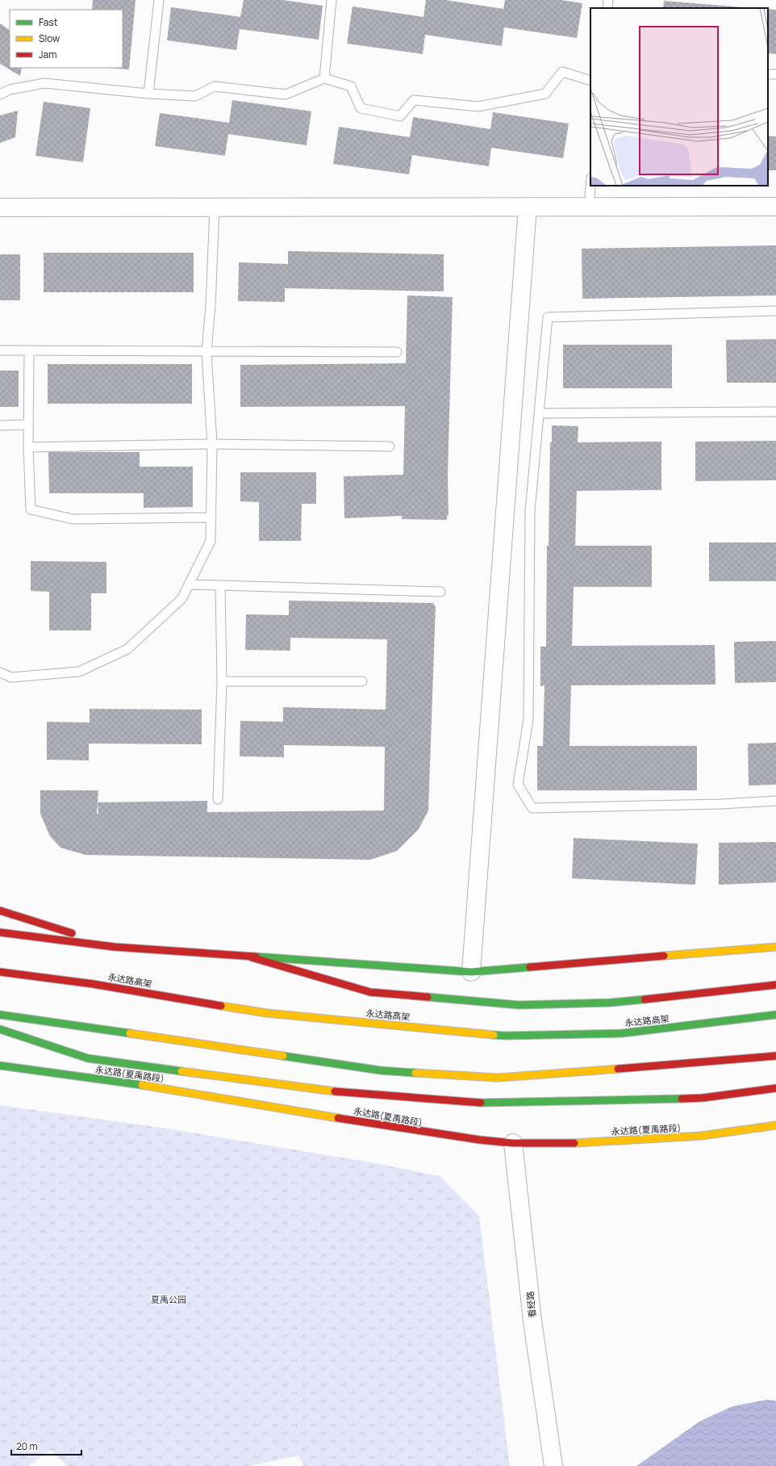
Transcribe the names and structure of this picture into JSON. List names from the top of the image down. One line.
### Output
{"streets":{"main road":["永达路高架","永达路(夏禹路段)"],"street":["看经路"]},"crossings":[["永达路(夏禹路段)","看经路"]],"parks":["夏禹公园"],"legend":["Fast","Slow","Jam"],"scale_bar":"20 m"}
